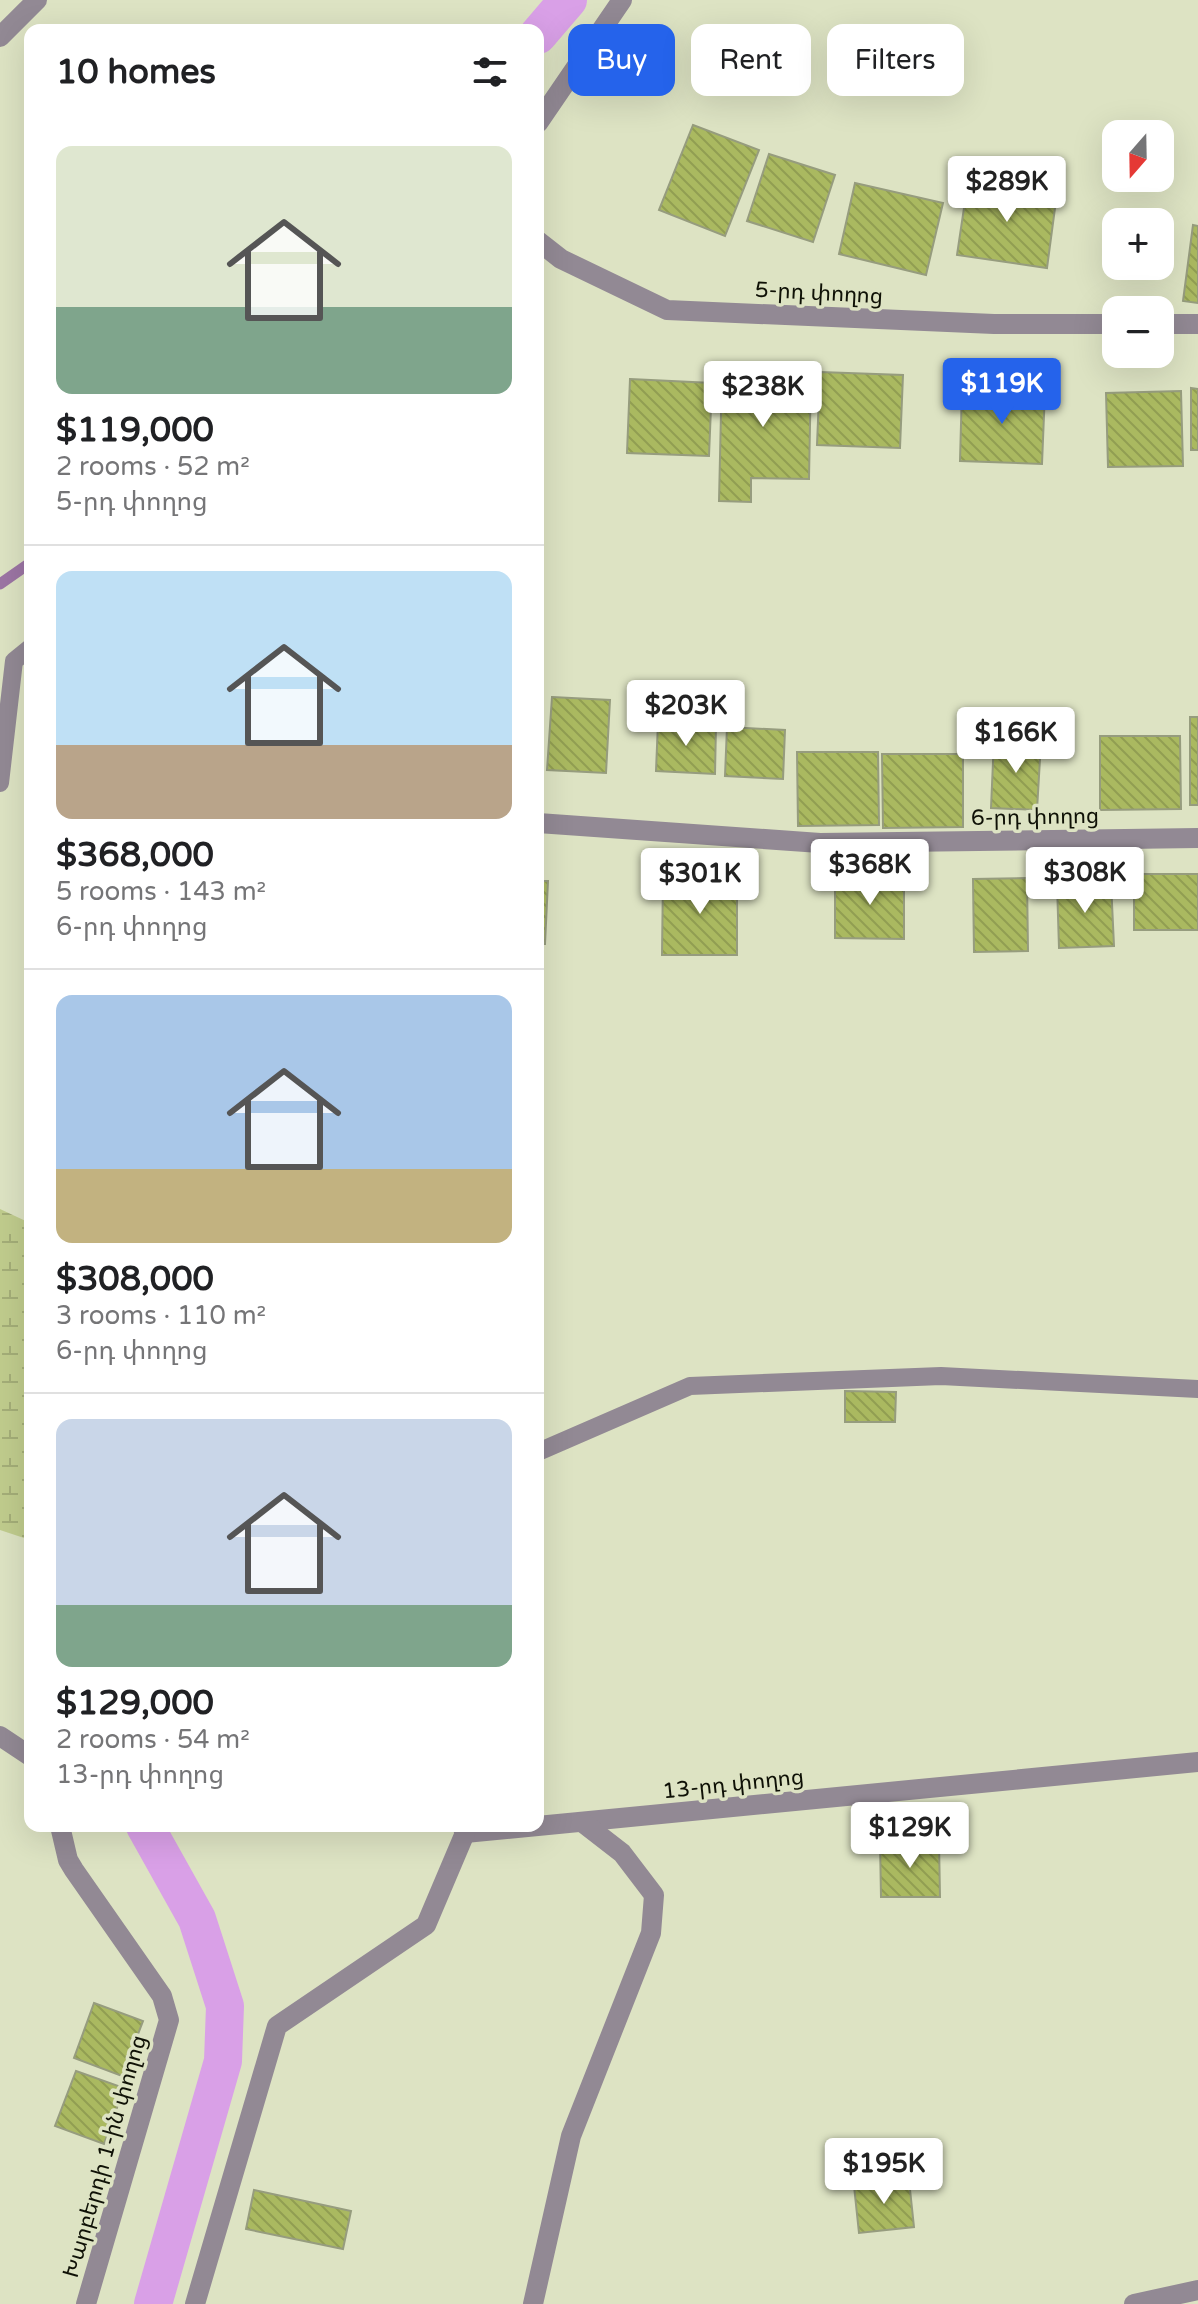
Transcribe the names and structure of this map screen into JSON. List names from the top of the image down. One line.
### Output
{"streets":{"street":["5-րդ փողոց","6-րդ փողոց","13-րդ փողոց","Խարբերդի 1-ին փողոց"]},"north":"bottom","page":{"chip":["Buy","Rent","Filters"],"heading":"10 homes","map_buttons":["+","−"],"list":[{"name":"$119,000","note":"2 rooms · 52 m² · 5-րդ փողոց"},{"name":"$368,000","note":"5 rooms · 143 m² · 6-րդ փողոց"},{"name":"$308,000","note":"3 rooms · 110 m² · 6-րդ փողոց"},{"name":"$129,000","note":"2 rooms · 54 m² · 13-րդ փողոց"}],"price":["$289K","$119K","$238K","$203K","$166K","$368K","$308K","$301K","$129K","$195K"]}}
